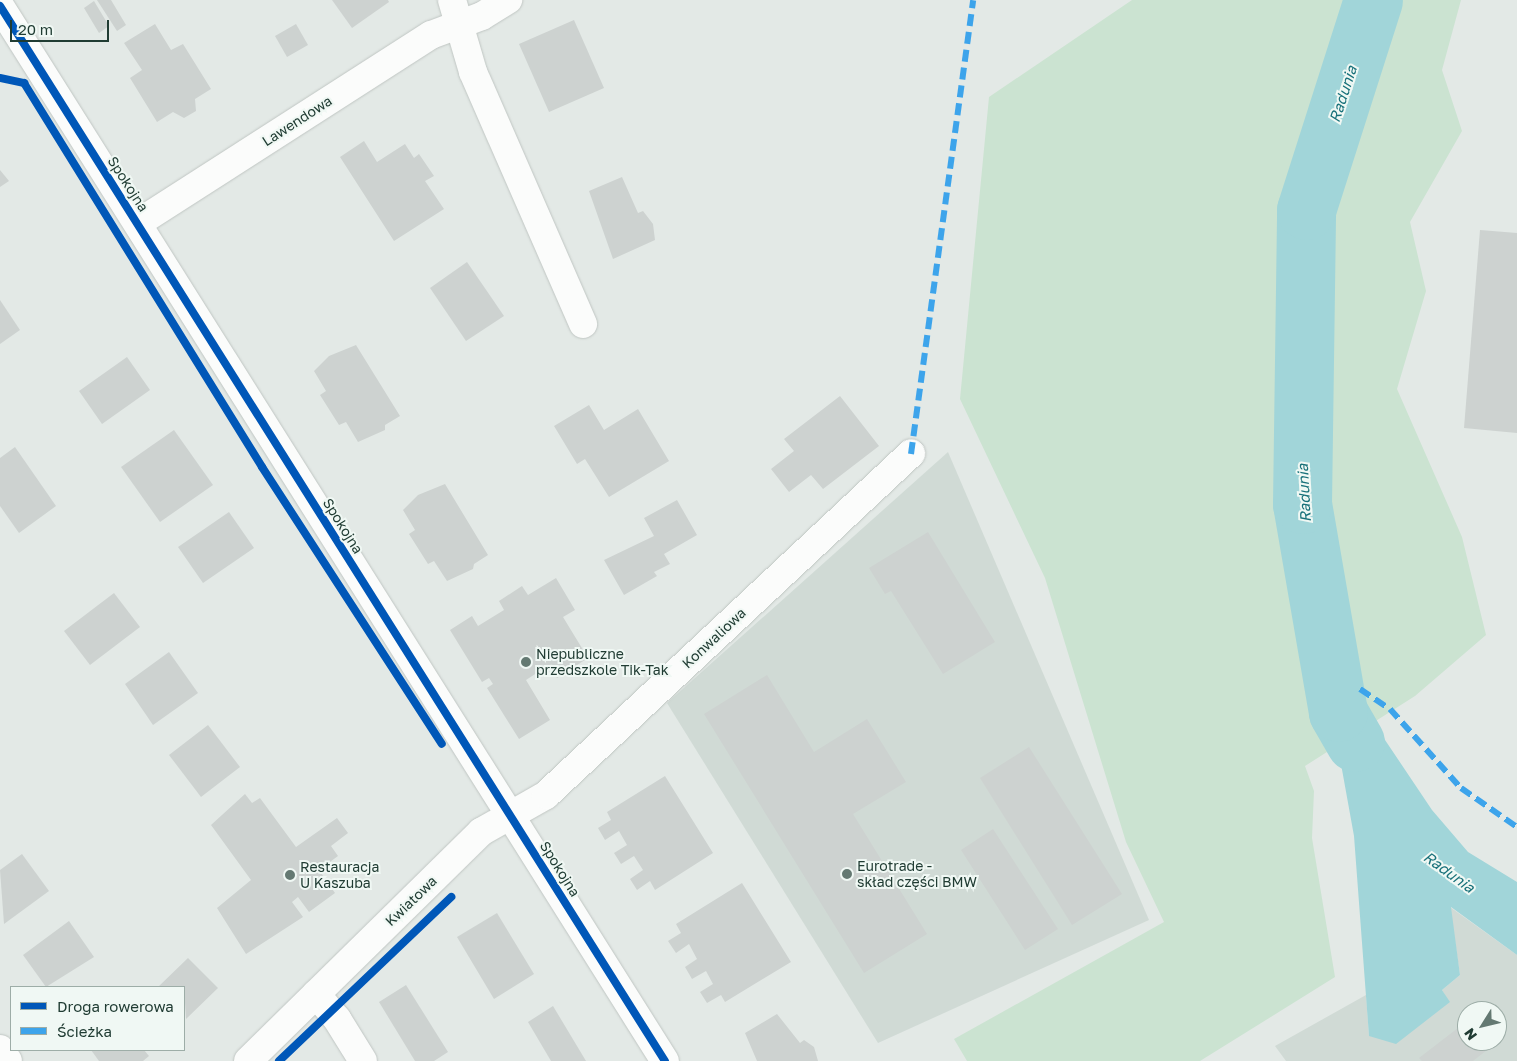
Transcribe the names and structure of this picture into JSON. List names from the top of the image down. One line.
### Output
{"streets":{"street":["Lawendowa","Spokojna","Konwaliowa","Kwiatowa"]},"crossings":[["Lawendowa","Spokojna"],["Spokojna","Konwaliowa"],["Spokojna","Kwiatowa"],["Konwaliowa","Kwiatowa"]],"water":["Radunia"],"places":["Niepubliczne przedszkole Tik-Tak","Eurotrade - skład części BMW","Restauracja U Kaszuba"],"legend":["Droga rowerowa","Ścieżka"],"scale_bar":"20 m","north":"bottom left"}
